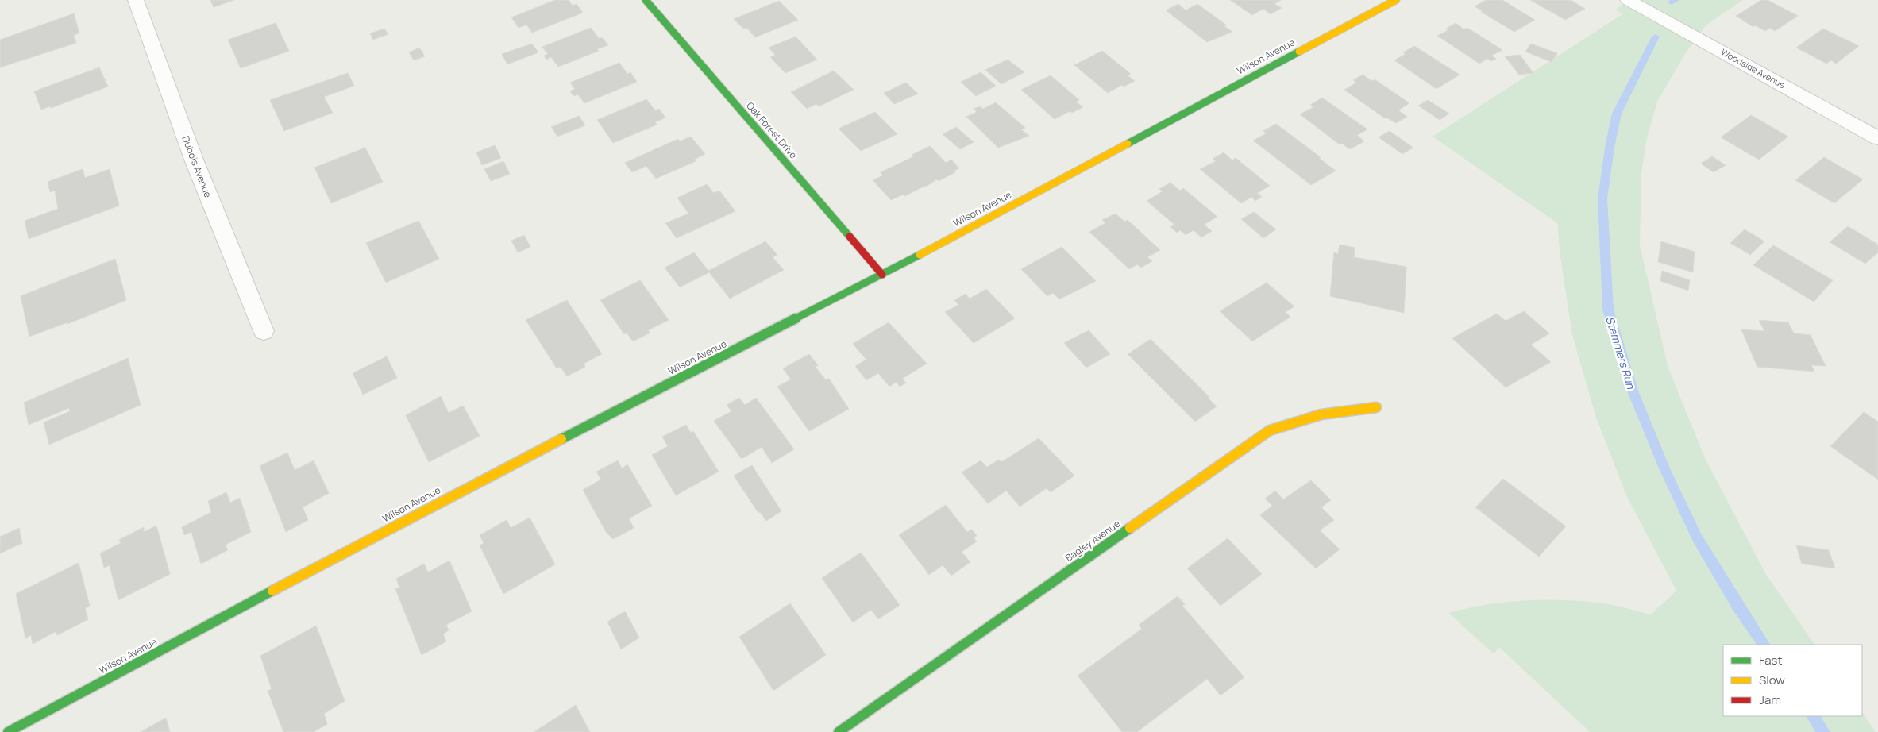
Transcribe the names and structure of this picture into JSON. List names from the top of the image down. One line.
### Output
{"streets":{"street":["Wilson Avenue","Woodside Avenue","Oak Forest Drive","Dubois Avenue","Bagley Avenue"]},"crossings":[["Wilson Avenue","Oak Forest Drive"]],"water":["Stemmers Run"],"legend":["Fast","Slow","Jam"]}
